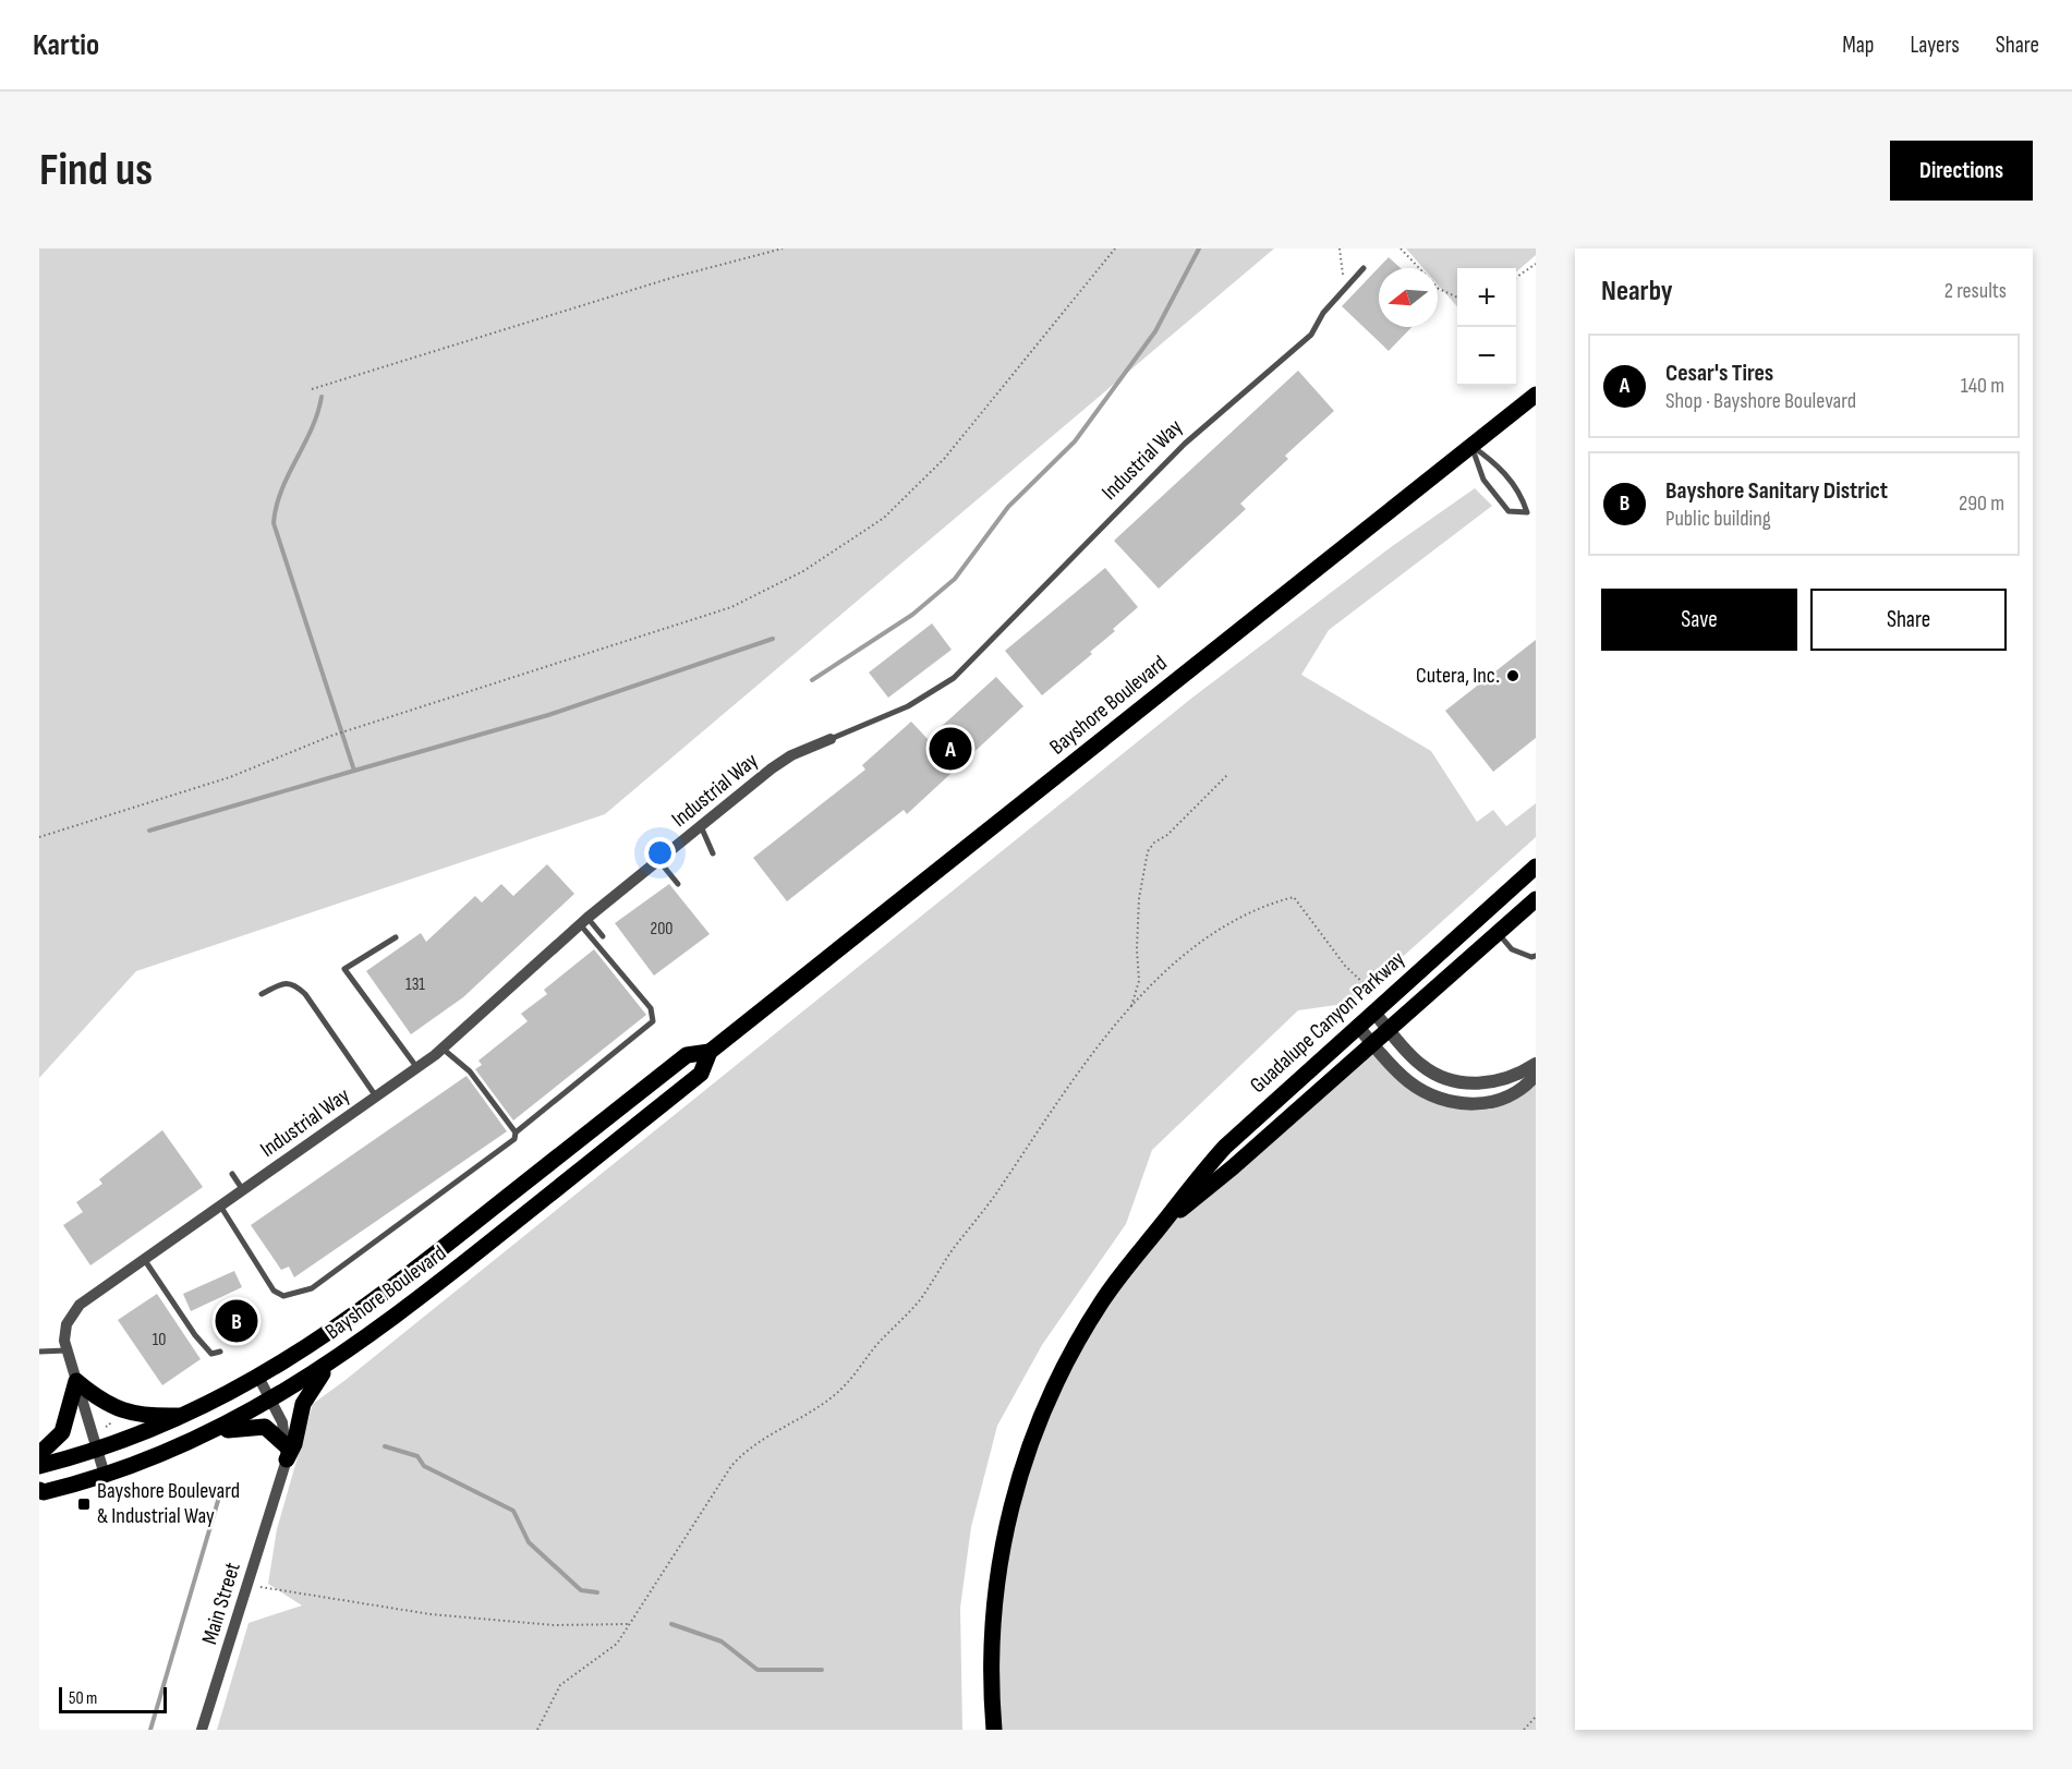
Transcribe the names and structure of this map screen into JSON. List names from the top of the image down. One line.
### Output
{"streets":{"main road":["Bayshore Boulevard","Guadalupe Canyon Parkway"],"street":["Industrial Way","Main Street"]},"crossings":[["Industrial Way","Bayshore Boulevard"]],"places":{"other":["Cutera, Inc."],"transit":["Bayshore Boulevard & Industrial Way"]},"house_numbers":["200","131","10"],"scale_bar":"50 m","north":"left","page":{"header":"Kartio","nav":["Map","Layers","Share"],"buttons":["Directions",["Save","Share"]],"title":"Find us","heading":["Nearby","2 results"],"map_buttons":["+","−"],"list":[{"mark":"A","name":"Cesar's Tires","note":"Shop · Bayshore Boulevard","value":"140 m"},{"mark":"B","name":"Bayshore Sanitary District","note":"Public building","value":"290 m"}],"pins":["A","B"],"scale":"50 m"}}
